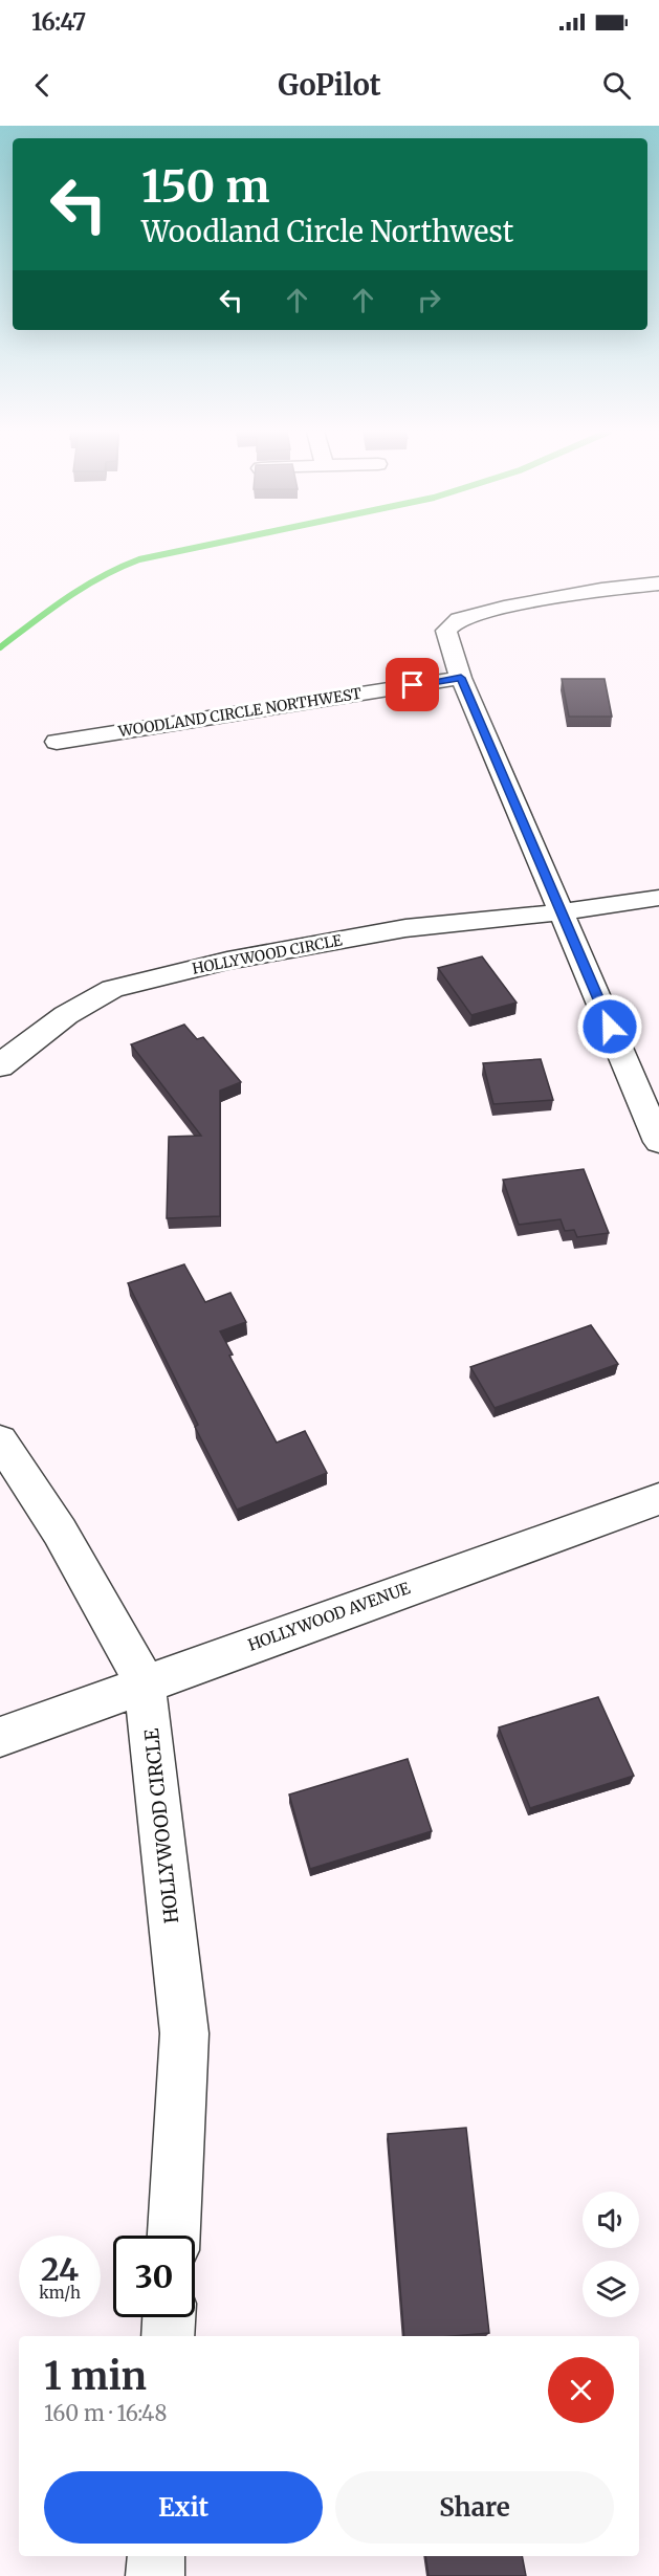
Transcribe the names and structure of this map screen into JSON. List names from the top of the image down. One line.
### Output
{"streets":{"street":["WOODLAND CIRCLE NORTHWEST","HOLLYWOOD CIRCLE","HOLLYWOOD AVENUE"]},"crossings":[["HOLLYWOOD CIRCLE","HOLLYWOOD AVENUE"]],"page":{"status":"16:47","header":"GoPilot","turn":["150 m","Woodland Circle Northwest"],"speed":"24 km/h","limit":"30","heading":["1 min","160 m · 16:48"],"buttons":["Exit","Share"]}}
